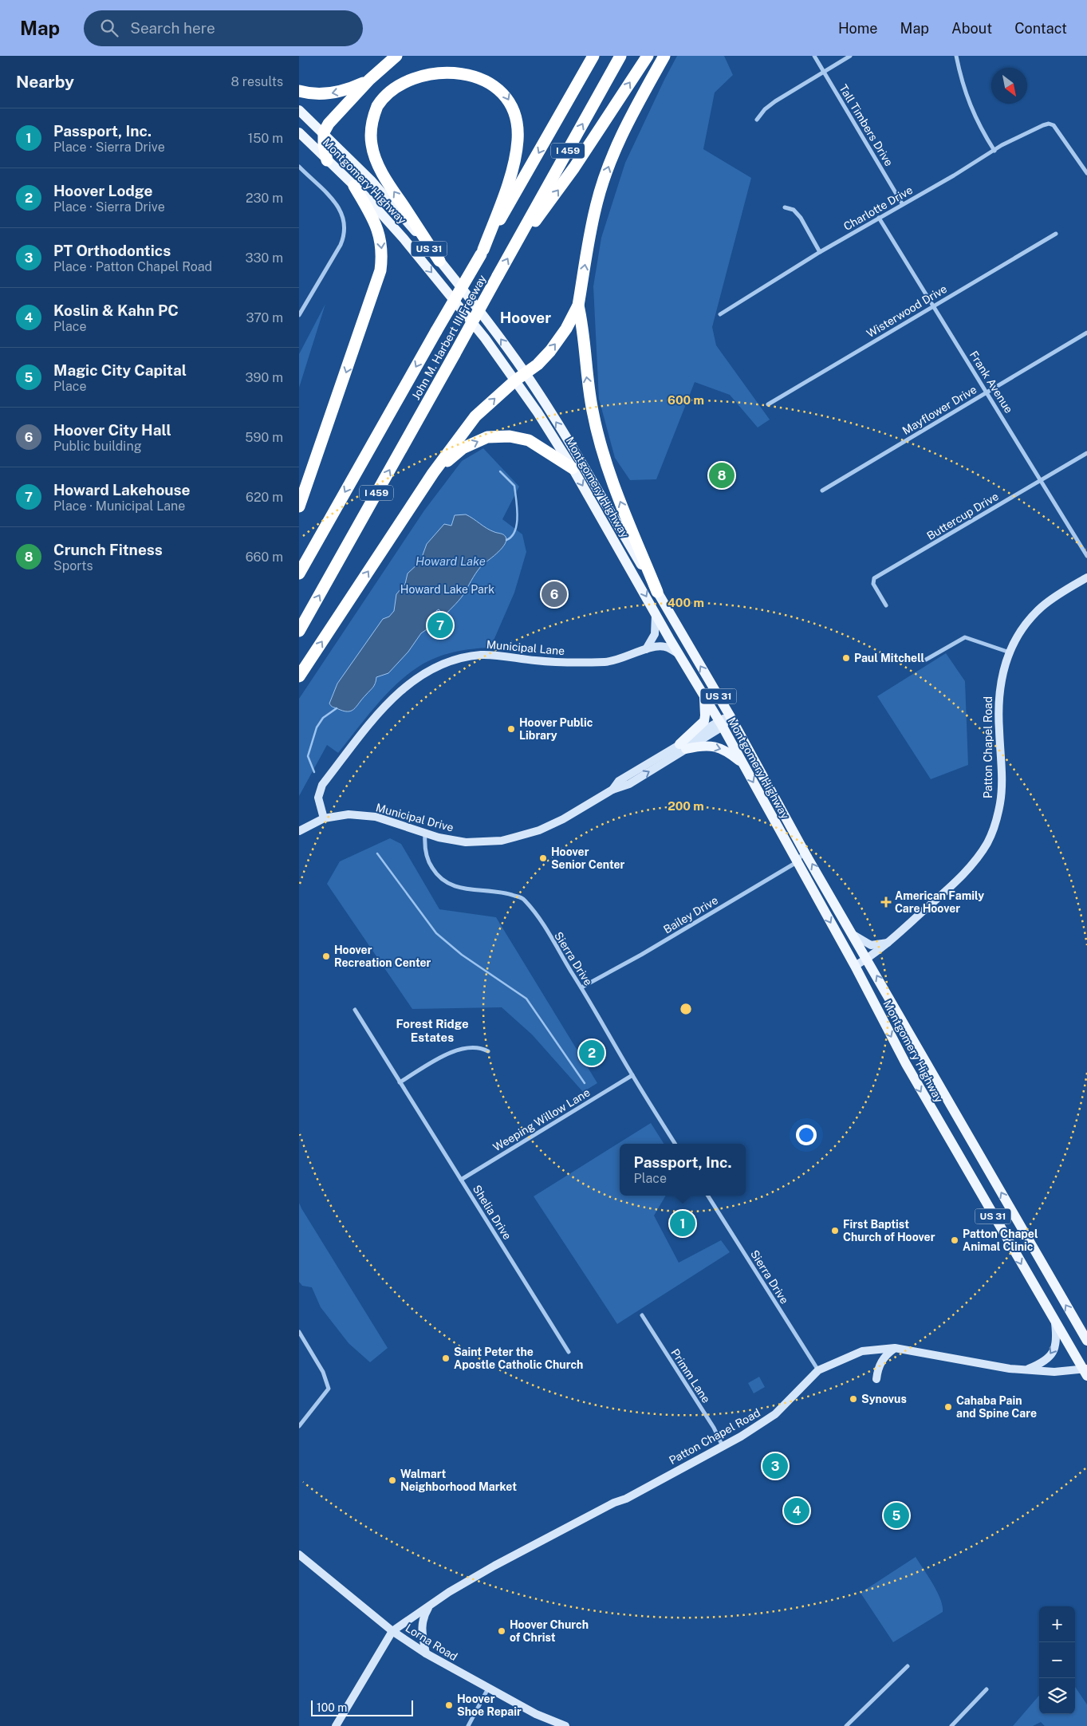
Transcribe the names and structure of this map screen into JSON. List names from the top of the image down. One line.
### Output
{"streets":{"highway":["I 459","John M. Harbert III Freeway"],"main road":["Montgomery Highway","US 31"],"street":["Tall Timbers Drive","Charlotte Drive","Wisterwood Drive","Frank Avenue","Mayflower Drive","Buttercup Drive","Municipal Lane","Patton Chapel Road","Municipal Drive","Bailey Drive","Sierra Drive","Weeping Willow Lane","Shelia Drive","Primm Lane","Lorna Road"]},"crossings":[["Tall Timbers Drive","Charlotte Drive"],["Montgomery Highway","Municipal Lane"],["Montgomery Highway","Patton Chapel Road"],["Montgomery Highway","Municipal Drive"],["Montgomery Highway","Bailey Drive"],["Charlotte Drive","Frank Avenue"],["Wisterwood Drive","Frank Avenue"],["Frank Avenue","Mayflower Drive"],["Frank Avenue","Buttercup Drive"],["Municipal Lane","Municipal Drive"],["Patton Chapel Road","Sierra Drive"],["Patton Chapel Road","Primm Lane"],["Patton Chapel Road","Lorna Road"],["Municipal Drive","Sierra Drive"],["Bailey Drive","Sierra Drive"],["Sierra Drive","Weeping Willow Lane"],["Weeping Willow Lane","Shelia Drive"]],"districts":["Hoover","Forest Ridge Estates"],"water":["Howard Lake"],"parks":["Howard Lake Park"],"places":{"other":["Paul Mitchell","Hoover Public Library","Hoover Senior Center","Hoover Recreation Center","First Baptist Church of Hoover","Patton Chapel Animal Clinic","Saint Peter the Apostle Catholic Church","Synovus","Cahaba Pain and Spine Care","Walmart Neighborhood Market","Hoover Church of Christ","Hoover Shoe Repair"],"health":["American Family Care Hoover"]},"scale_bar":"100 m","north":"bottom right","page":{"header":"Map","search":"Search here","nav":["Home","Map","About","Contact"],"heading":["Nearby","8 results"],"list":[{"mark":"1","name":"Passport, Inc.","note":"Place · Sierra Drive","value":"150 m"},{"mark":"2","name":"Hoover Lodge","note":"Place · Sierra Drive","value":"230 m"},{"mark":"3","name":"PT Orthodontics","note":"Place · Patton Chapel Road","value":"330 m"},{"mark":"4","name":"Koslin & Kahn PC","note":"Place","value":"370 m"},{"mark":"5","name":"Magic City Capital","note":"Place","value":"390 m"},{"mark":"6","name":"Hoover City Hall","note":"Public building","value":"590 m"},{"mark":"7","name":"Howard Lakehouse","note":"Place · Municipal Lane","value":"620 m"},{"mark":"8","name":"Crunch Fitness","note":"Sports","value":"660 m"}],"pins":["8","6","7","2","1","3","4","5"],"popup":["Passport, Inc.","Place"],"map_buttons":["+","−"],"scale":"100 m"},"rings":["600 m","400 m","200 m"]}
